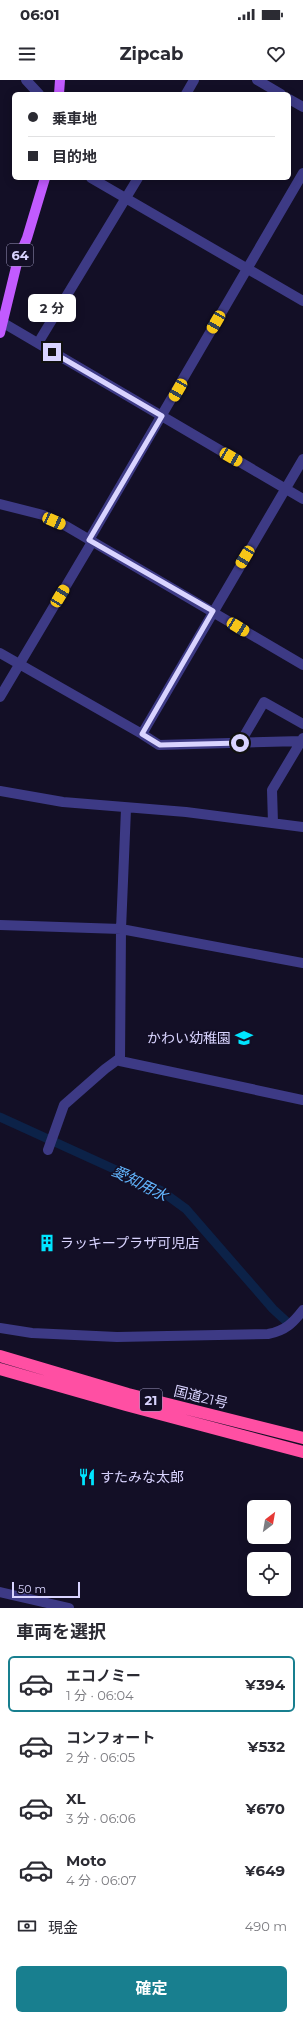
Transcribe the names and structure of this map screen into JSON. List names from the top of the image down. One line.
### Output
{"streets":{"highway":["国道21号","21"],"main road":["64"]},"water":["愛知用水"],"places":{"school or university":["かわい幼稚園"],"building":["ラッキープラザ可児店"],"restaurant":["すたみな太郎"]},"scale_bar":"50 m","north":"top right","page":{"status":"06:01","header":"Zipcab","banner":["乗車地","目的地"],"bubble":"2 分","scale":"50 m","heading":"車両を選択","list":[{"name":"エコノミー","note":"1 分 · 06:04","value":"¥394"},{"name":"コンフォート","note":"2 分 · 06:05","value":"¥532"},{"name":"XL","note":"3 分 · 06:06","value":"¥670"},{"name":"Moto","note":"4 分 · 06:07","value":"¥649"}],"pay":["現金","490 m"],"buttons":"確定"}}
